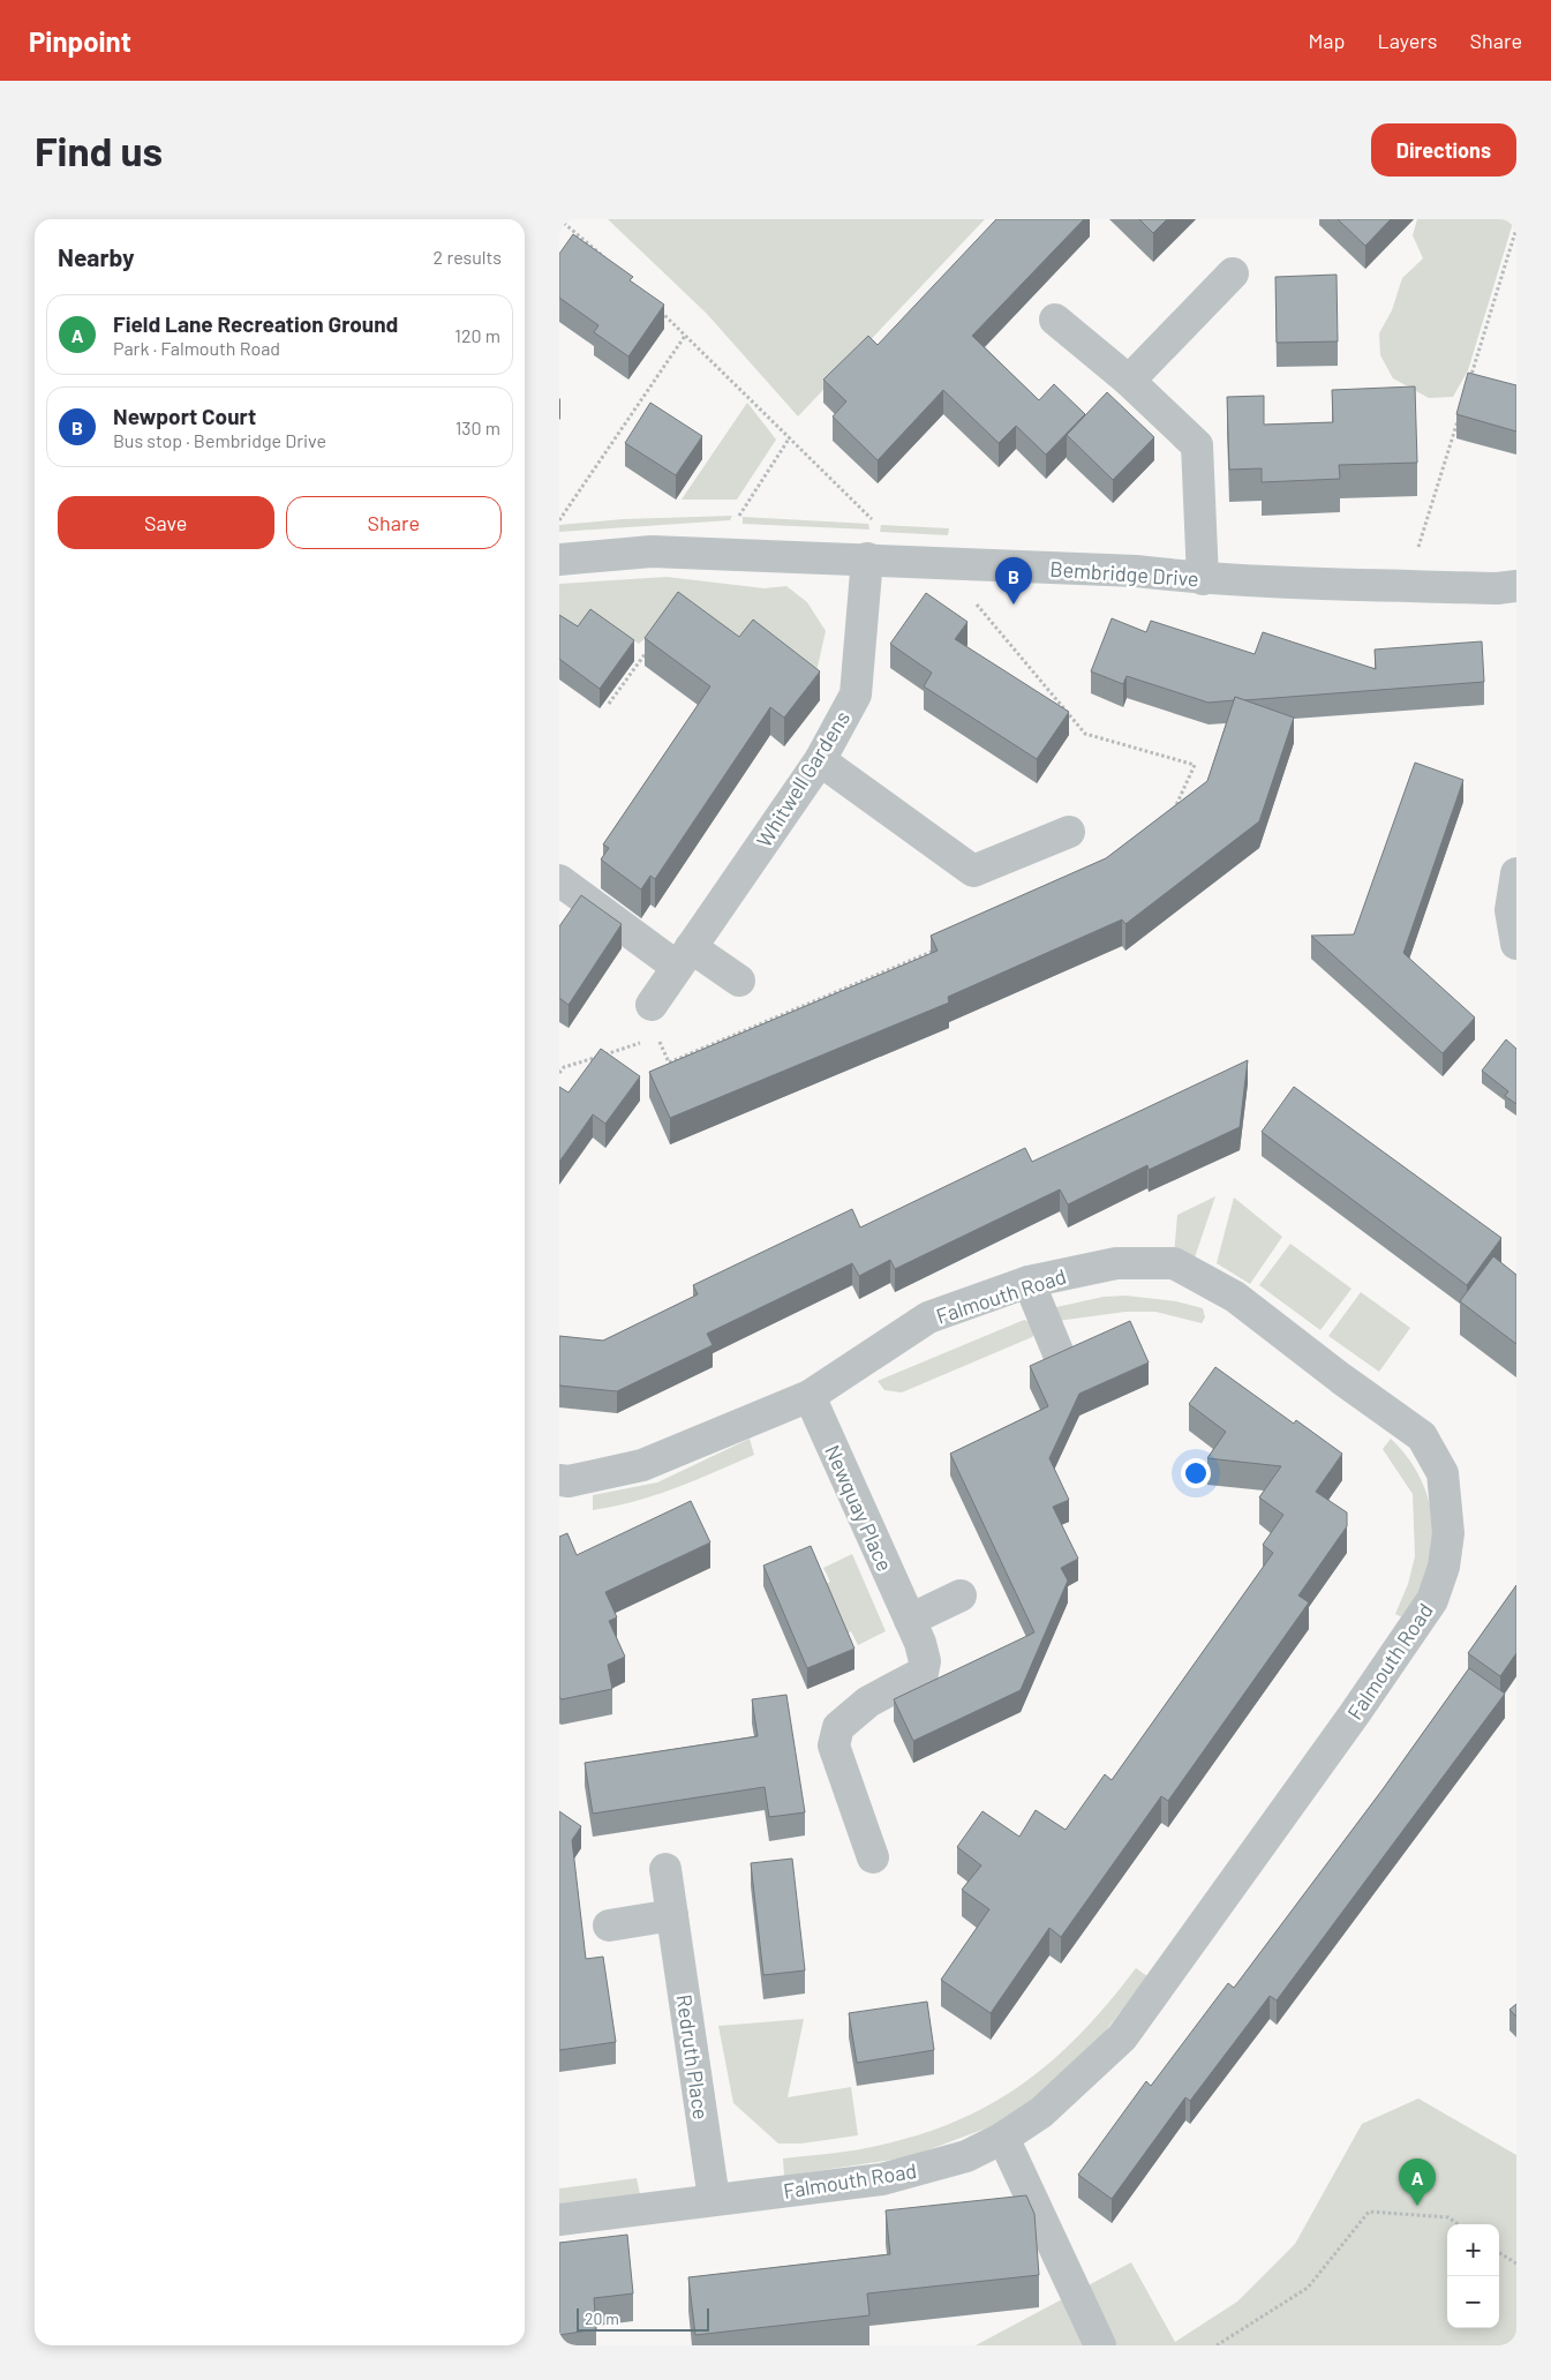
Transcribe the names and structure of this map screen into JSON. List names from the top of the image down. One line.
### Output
{"streets":{"street":["Bembridge Drive","Whitwell Gardens","Falmouth Road","Newquay Place","Redruth Place"]},"crossings":[["Bembridge Drive","Whitwell Gardens"],["Falmouth Road","Newquay Place"],["Falmouth Road","Redruth Place"]],"scale_bar":"20 m","page":{"header":"Pinpoint","nav":["Map","Layers","Share"],"buttons":["Directions",["Save","Share"]],"title":"Find us","heading":["Nearby","2 results"],"list":[{"mark":"A","name":"Field Lane Recreation Ground","note":"Park · Falmouth Road","value":"120 m"},{"mark":"B","name":"Newport Court","note":"Bus stop · Bembridge Drive","value":"130 m"}],"pins":["B","A"],"map_buttons":["+","−"],"scale":"20 m"}}
